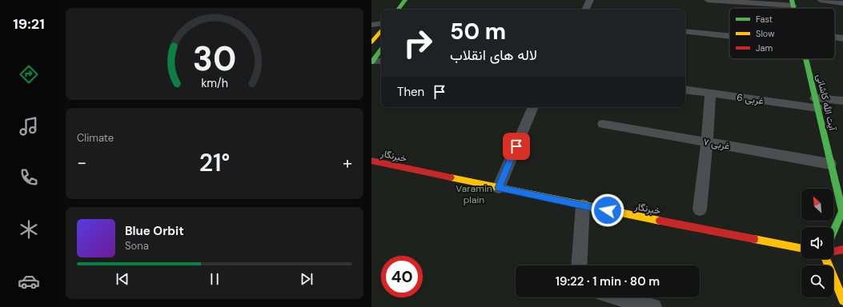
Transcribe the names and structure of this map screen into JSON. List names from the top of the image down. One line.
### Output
{"streets":{"street":["6 غربی","آیت الله کاشانی","۷ غربی","خبرنگار"]},"crossings":[["6 غربی","آیت الله کاشانی"],["آیت الله کاشانی","۷ غربی"]],"parks":["Varamin plain"],"legend":["Fast","Slow","Jam"],"north":"top left","page":{"tabs":"19:21","turn":["50 m","لاله های انقلاب"],"then":"Then","tile":"Climate","heat":["−","21°","+"],"song":["Blue Orbit","Sona"],"limit":"40","trip":"19:22 · 1 min · 80 m","gauge":["30","km/h"]}}
